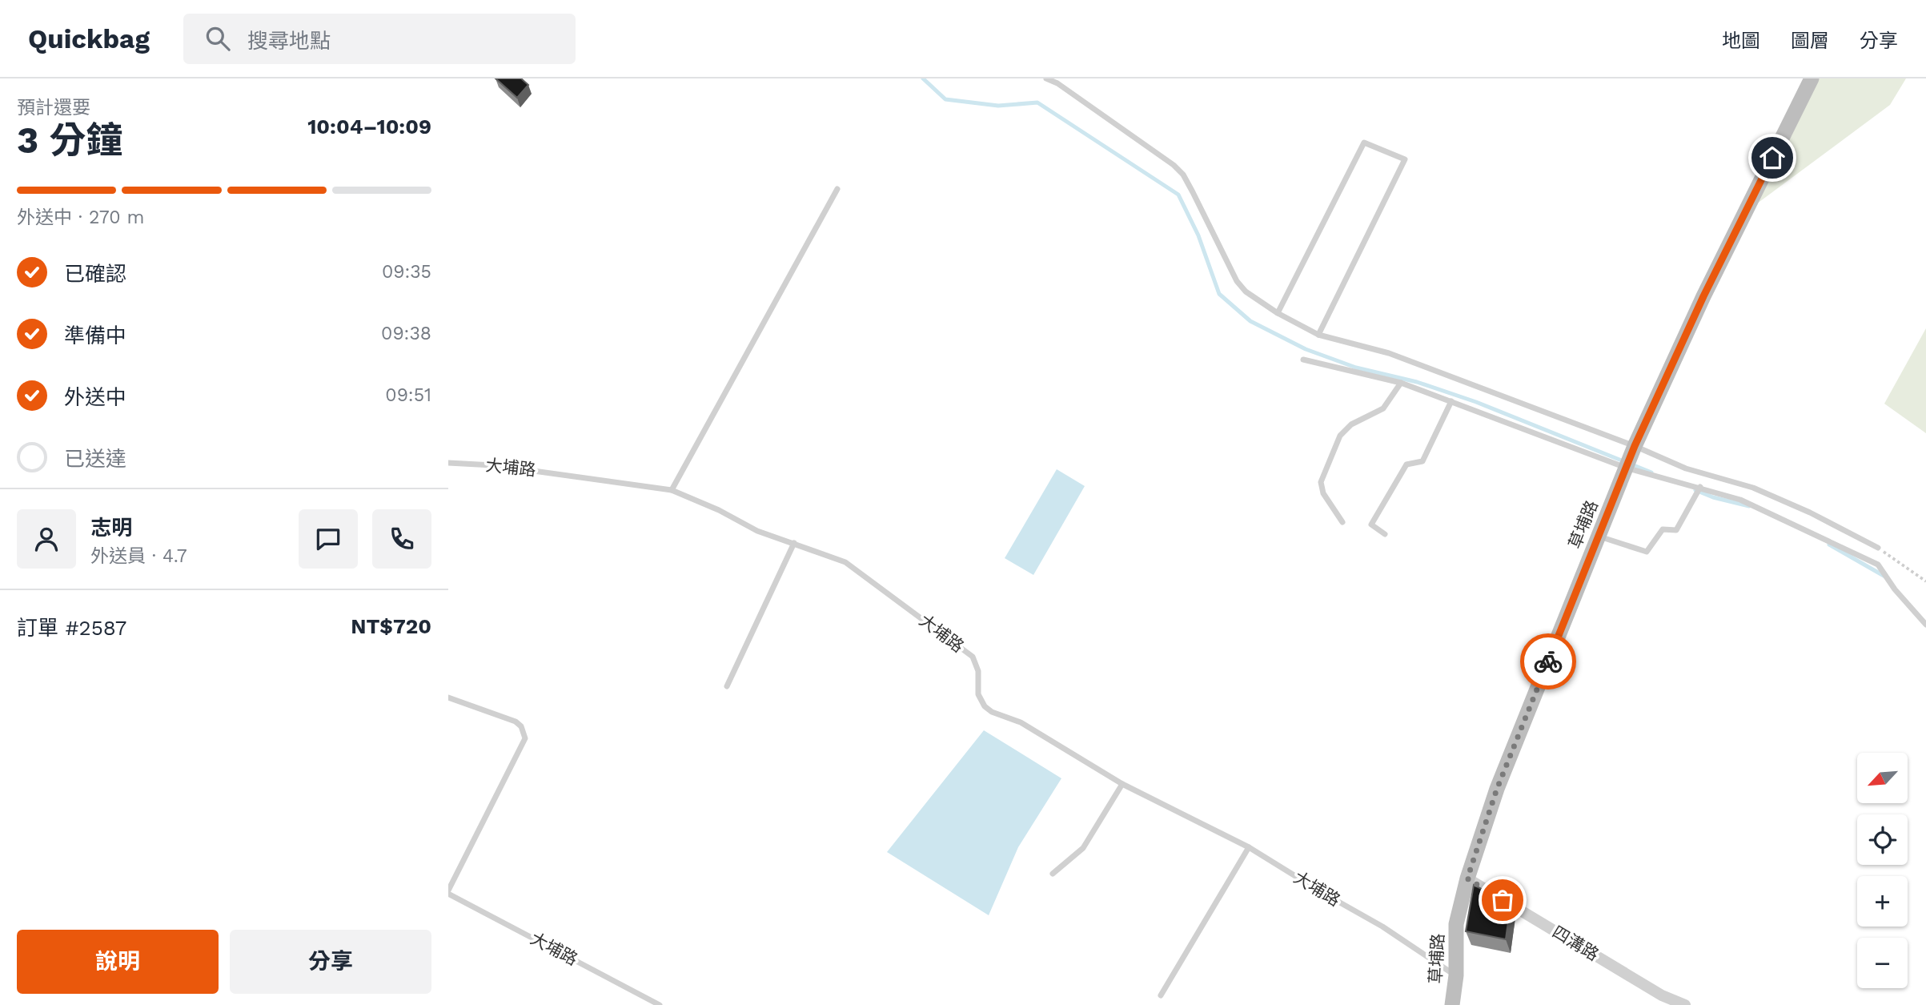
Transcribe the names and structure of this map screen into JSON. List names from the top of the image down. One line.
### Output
{"streets":{"street":["草埔路","四溝路"],"lane":["大埔路"]},"crossings":[["大埔路","草埔路"],["草埔路","四溝路"]],"north":"bottom left","page":{"header":"Quickbag","search":"搜尋地點","nav":["地圖","圖層","分享"],"heading":["3 分鐘","預計還要","10:04–10:09"],"panel":["志明","外送員 · 4.7","訂單 #2587","NT$720"],"bar":"外送中 · 270 m","list":[["已確認","09:35"],["準備中","09:38"],["外送中","09:51"],"已送達"],"map_buttons":["+","−"],"buttons":["說明","分享"]}}
